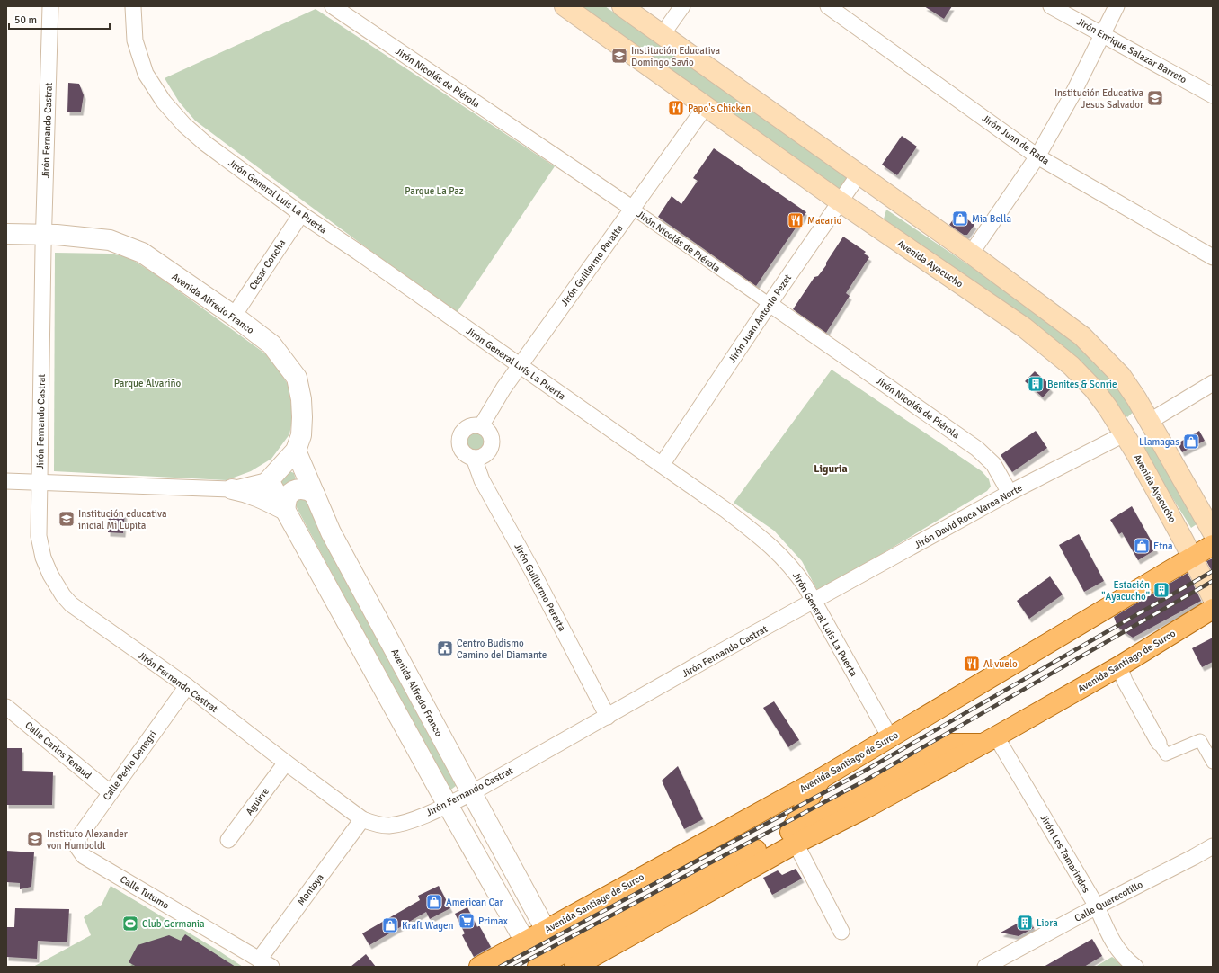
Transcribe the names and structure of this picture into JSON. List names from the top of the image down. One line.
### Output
{"streets":{"main road":["Avenida Ayacucho","Avenida Santiago de Surco"],"street":["Jirón Enrique Salazar Barreto","Jirón Nicolás de Piérola","Jirón Fernando Castrat","Jirón Juan de Rada","Jirón General Luís La Puerta","Cesar Concha","Jirón Guillermo Peratta","Avenida Alfredo Franco","Jirón Juan Antonio Pezet","Jirón David Roca Varea Norte","Calle Carlos Tenaud","Calle Pedro Denegri","Aguirre","Jirón Los Tamarindos","Montoya","Calle Tutumo","Calle Querecotillo"]},"crossings":[["Jirón Nicolás de Piérola","Jirón Guillermo Peratta"],["Jirón Nicolás de Piérola","Jirón Juan Antonio Pezet"],["Jirón Nicolás de Piérola","Jirón David Roca Varea Norte"],["Jirón Fernando Castrat","Jirón General Luís La Puerta"],["Jirón Fernando Castrat","Jirón Guillermo Peratta"],["Jirón Fernando Castrat","Avenida Alfredo Franco"],["Jirón Fernando Castrat","Jirón David Roca Varea Norte"],["Jirón Fernando Castrat","Calle Pedro Denegri"],["Jirón Fernando Castrat","Aguirre"],["Jirón Fernando Castrat","Montoya"],["Jirón General Luís La Puerta","Cesar Concha"],["Jirón General Luís La Puerta","Jirón Guillermo Peratta"],["Jirón General Luís La Puerta","Jirón Juan Antonio Pezet"],["Jirón General Luís La Puerta","Jirón David Roca Varea Norte"],["Jirón General Luís La Puerta","Avenida Santiago de Surco"],["Avenida Ayacucho","Jirón Guillermo Peratta"],["Avenida Ayacucho","Jirón Juan Antonio Pezet"],["Avenida Ayacucho","Jirón David Roca Varea Norte"],["Avenida Ayacucho","Avenida Santiago de Surco"],["Cesar Concha","Avenida Alfredo Franco"],["Avenida Alfredo Franco","Avenida Santiago de Surco"],["Avenida Santiago de Surco","Jirón Los Tamarindos"],["Calle Carlos Tenaud","Calle Pedro Denegri"],["Calle Pedro Denegri","Calle Tutumo"],["Jirón Los Tamarindos","Calle Querecotillo"],["Montoya","Calle Tutumo"]],"districts":["Liguria"],"parks":["Parque La Paz","Parque Alvariño"],"places":{"school or university":["Institución Educativa Domingo Savio","Institución Educativa Jesus Salvador","Institución educativa inicial Mi Lupita","Instituto Alexander von Humboldt"],"restaurant":["Papo's Chicken","Macario","Al vuelo"],"shop":["Mia Bella","Llamagas","Etna","American Car","Kraft Wagen"],"building":["Benites & Sonrie","Estación \"Ayacucho\"","Liora"],"public building":["Centro Budismo Camino del Diamante"],"supermarket":["Primax"],"sports":["Club Germania"]},"scale_bar":"50 m"}
